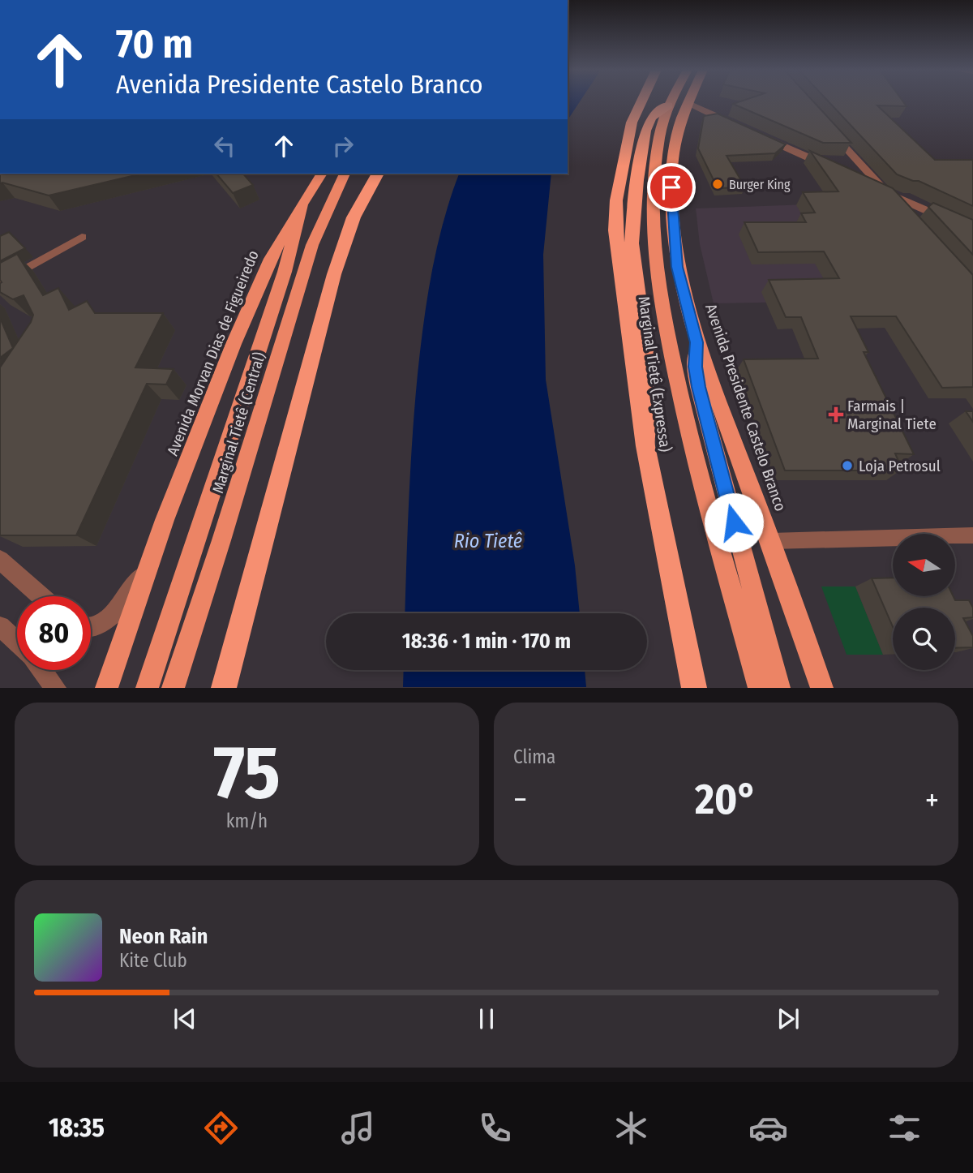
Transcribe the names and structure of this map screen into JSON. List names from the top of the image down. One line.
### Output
{"streets":{"highway":["Avenida Morvan Dias de Figueiredo","Marginal Tietê (Expressa)","Avenida Presidente Castelo Branco","Marginal Tietê (Central)"]},"water":["Rio Tietê"],"places":{"other":["Burger King","Loja Petrosul"],"health":["Farmais | Marginal Tiete"]},"north":"left","page":{"turn":["70 m","Avenida Presidente Castelo Branco"],"limit":"80","trip":"18:36 · 1 min · 170 m","tile":[["75","km/h"],"Clima"],"heat":["−","20°","+"],"song":["Neon Rain","Kite Club"],"tabs":"18:35"}}
